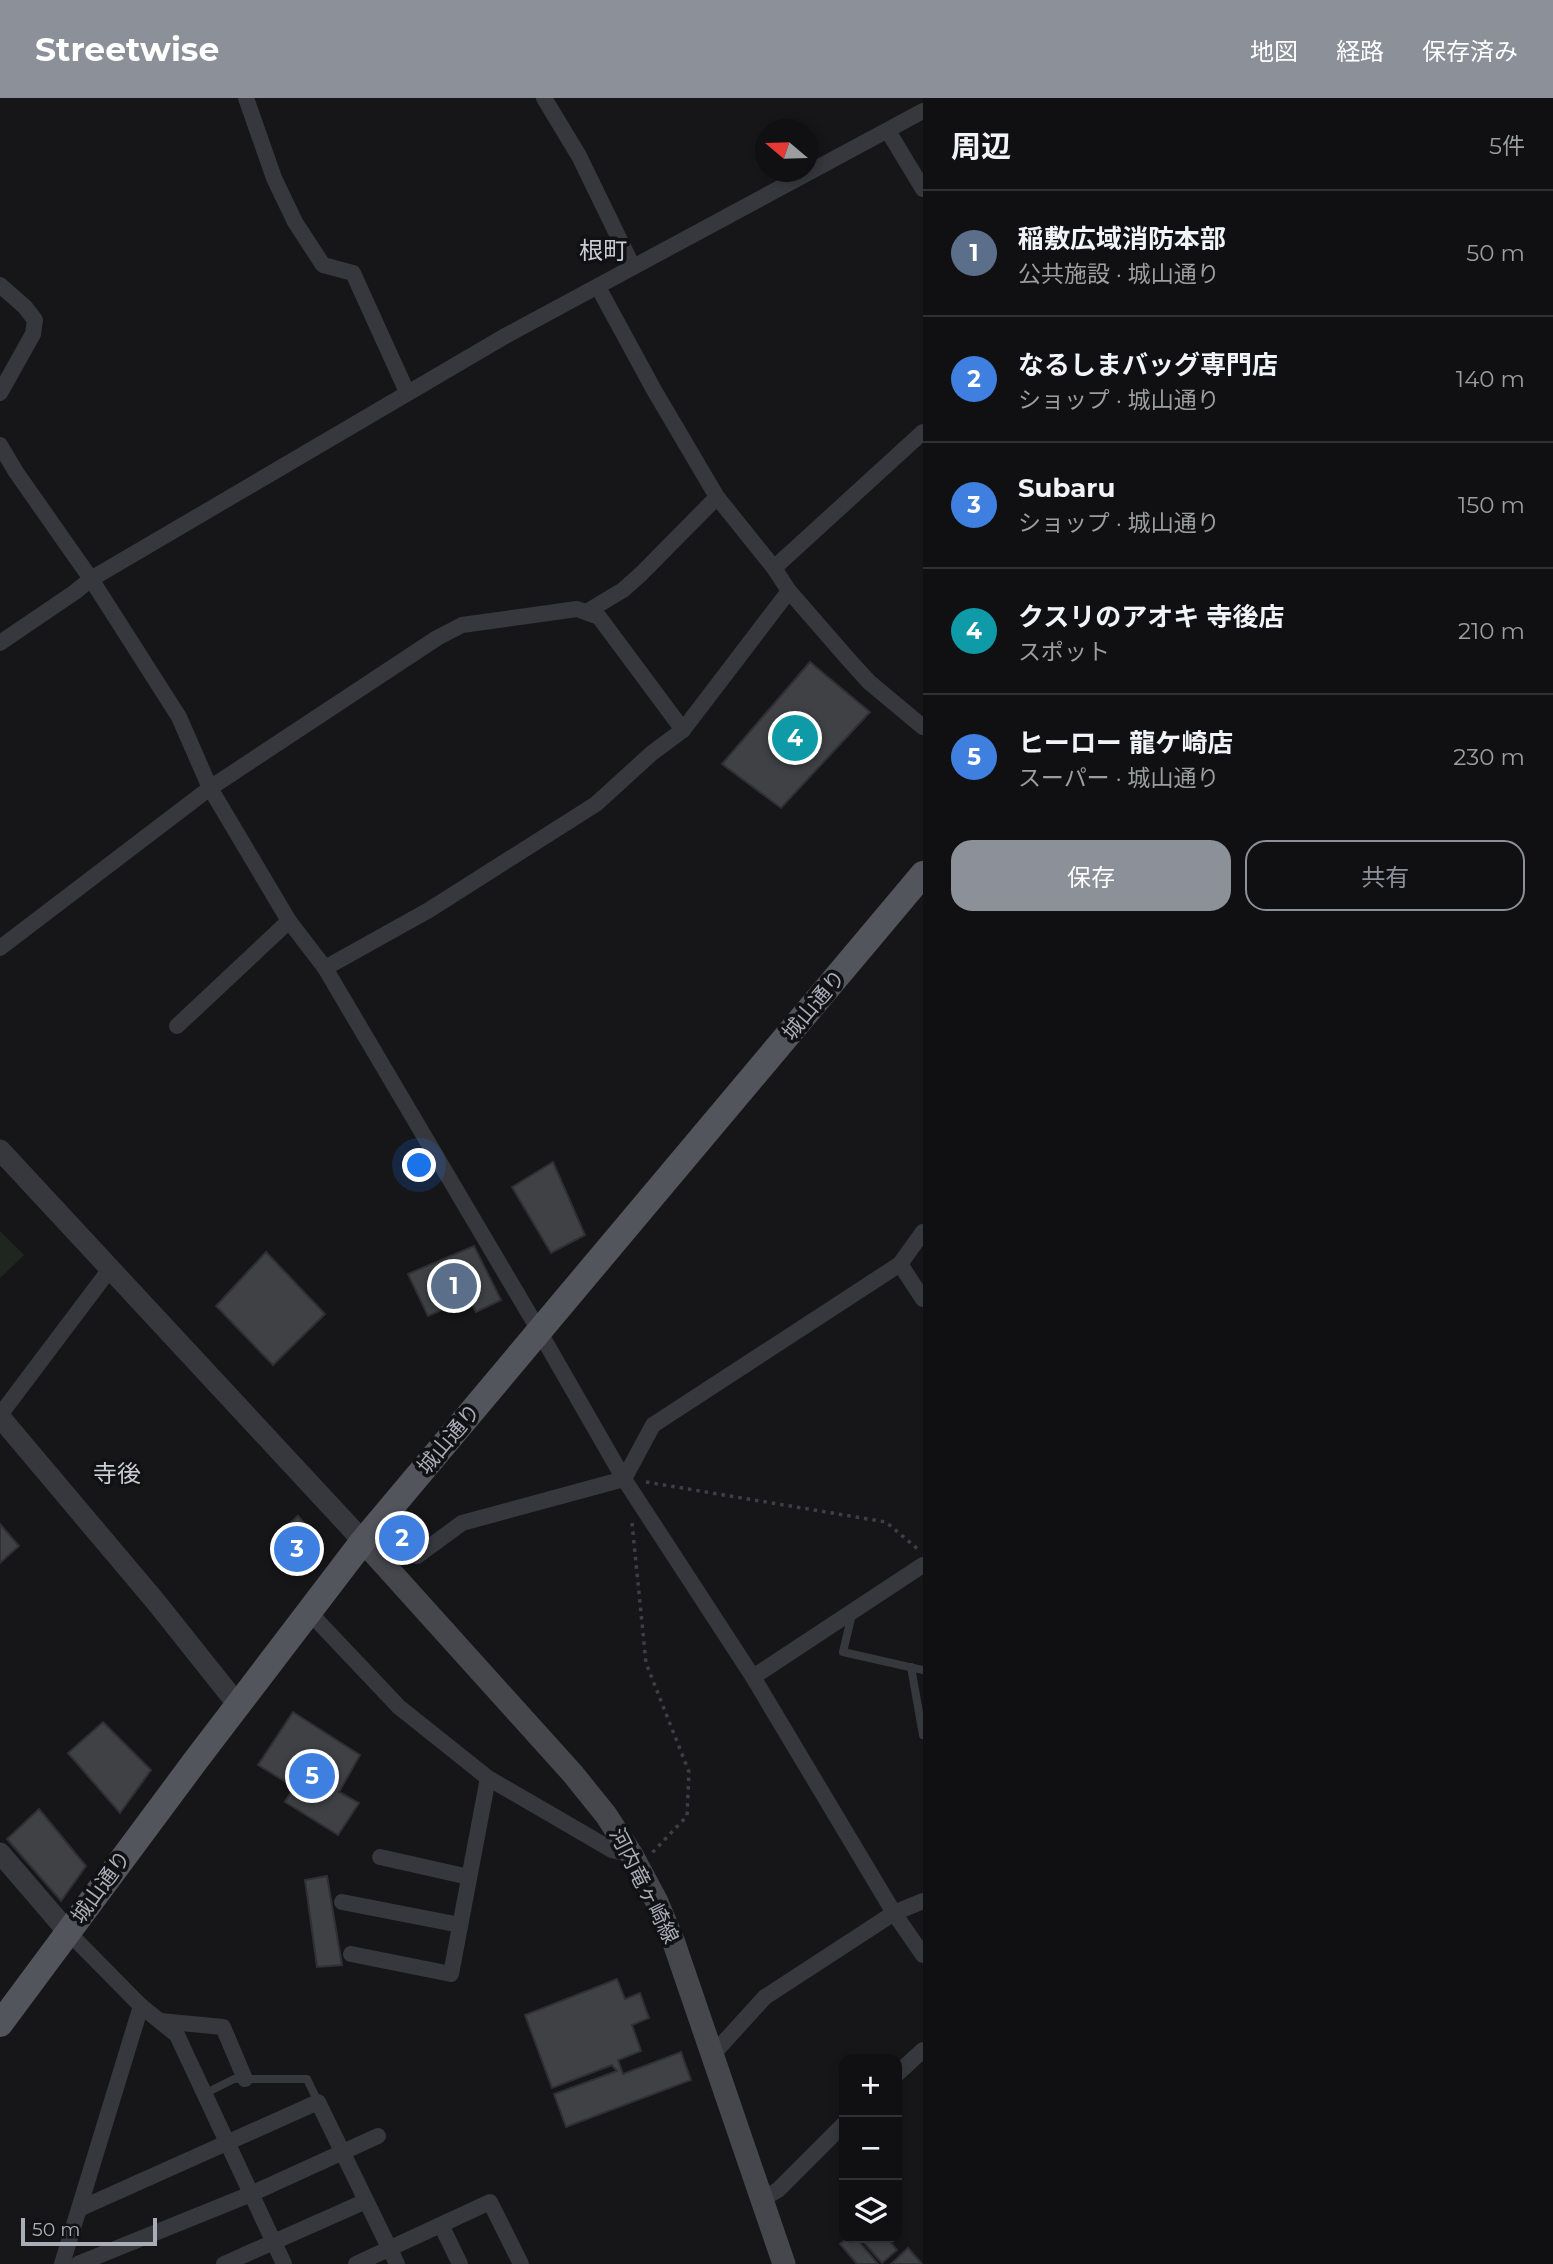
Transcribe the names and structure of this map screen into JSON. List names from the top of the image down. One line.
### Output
{"streets":{"main road":["城山通り","河内竜ヶ崎線"]},"crossings":[["城山通り","河内竜ヶ崎線"]],"districts":["根町","寺後"],"scale_bar":"50 m","north":"left","page":{"header":"Streetwise","nav":["地図","経路","保存済み"],"heading":["周辺","5件"],"list":[{"mark":"1","name":"稲敷広域消防本部","note":"公共施設 · 城山通り","value":"50 m"},{"mark":"2","name":"なるしまバッグ専門店","note":"ショップ · 城山通り","value":"140 m"},{"mark":"3","name":"Subaru","note":"ショップ · 城山通り","value":"150 m"},{"mark":"4","name":"クスリのアオキ 寺後店","note":"スポット","value":"210 m"},{"mark":"5","name":"ヒーロー 龍ケ崎店","note":"スーパー · 城山通り","value":"230 m"}],"pins":["4","1","2","3","5"],"buttons":["保存","共有"],"map_buttons":["+","−"],"scale":"50 m"}}
